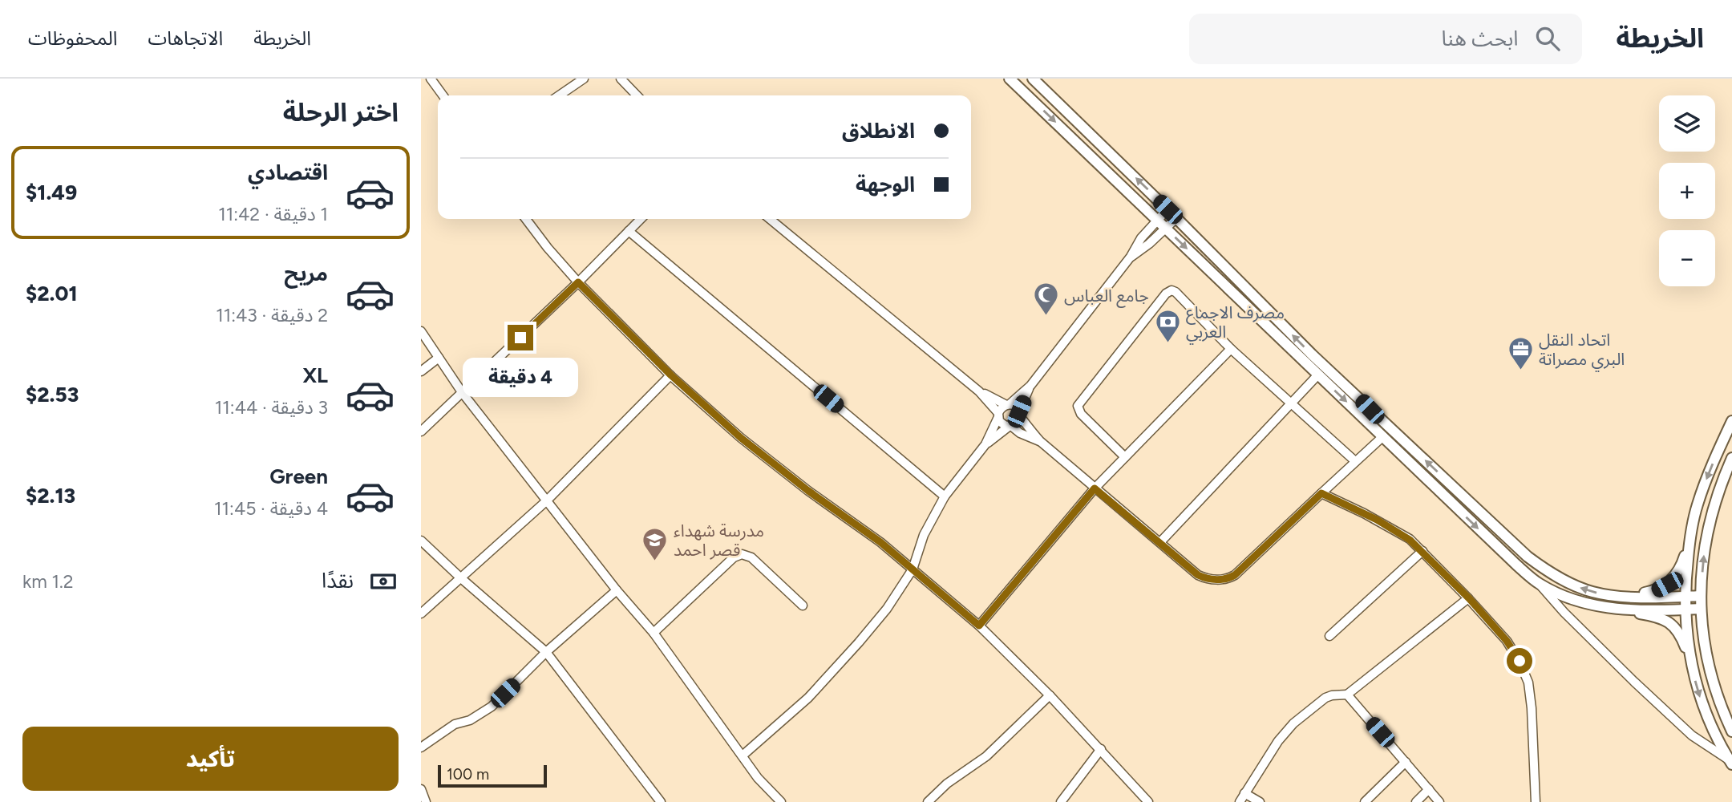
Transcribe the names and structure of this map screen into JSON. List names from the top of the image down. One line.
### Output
{"places":{"mosque":["جامع العباس"],"bank":["مصرف الاجماع العربي"],"office":["اتحاد النقل البري مصراتة"],"school or university":["مدرسة شهداء قصر احمد"]},"scale_bar":"100 m","page":{"header":"الخريطة","search":"ابحث هنا","nav":["الخريطة","الاتجاهات","المحفوظات"],"heading":"اختر الرحلة","map_buttons":["+","−"],"banner":["الانطلاق","الوجهة"],"list":[{"name":"اقتصادي","note":"1 دقيقة · 11:42","value":"$1.49"},{"name":"مريح","note":"2 دقيقة · 11:43","value":"$2.01"},{"name":"XL","note":"3 دقيقة · 11:44","value":"$2.53"},{"name":"Green","note":"4 دقيقة · 11:45","value":"$2.13"}],"bubble":"4 دقيقة","pay":["نقدًا","1.2 km"],"buttons":"تأكيد","scale":"100 m"}}
